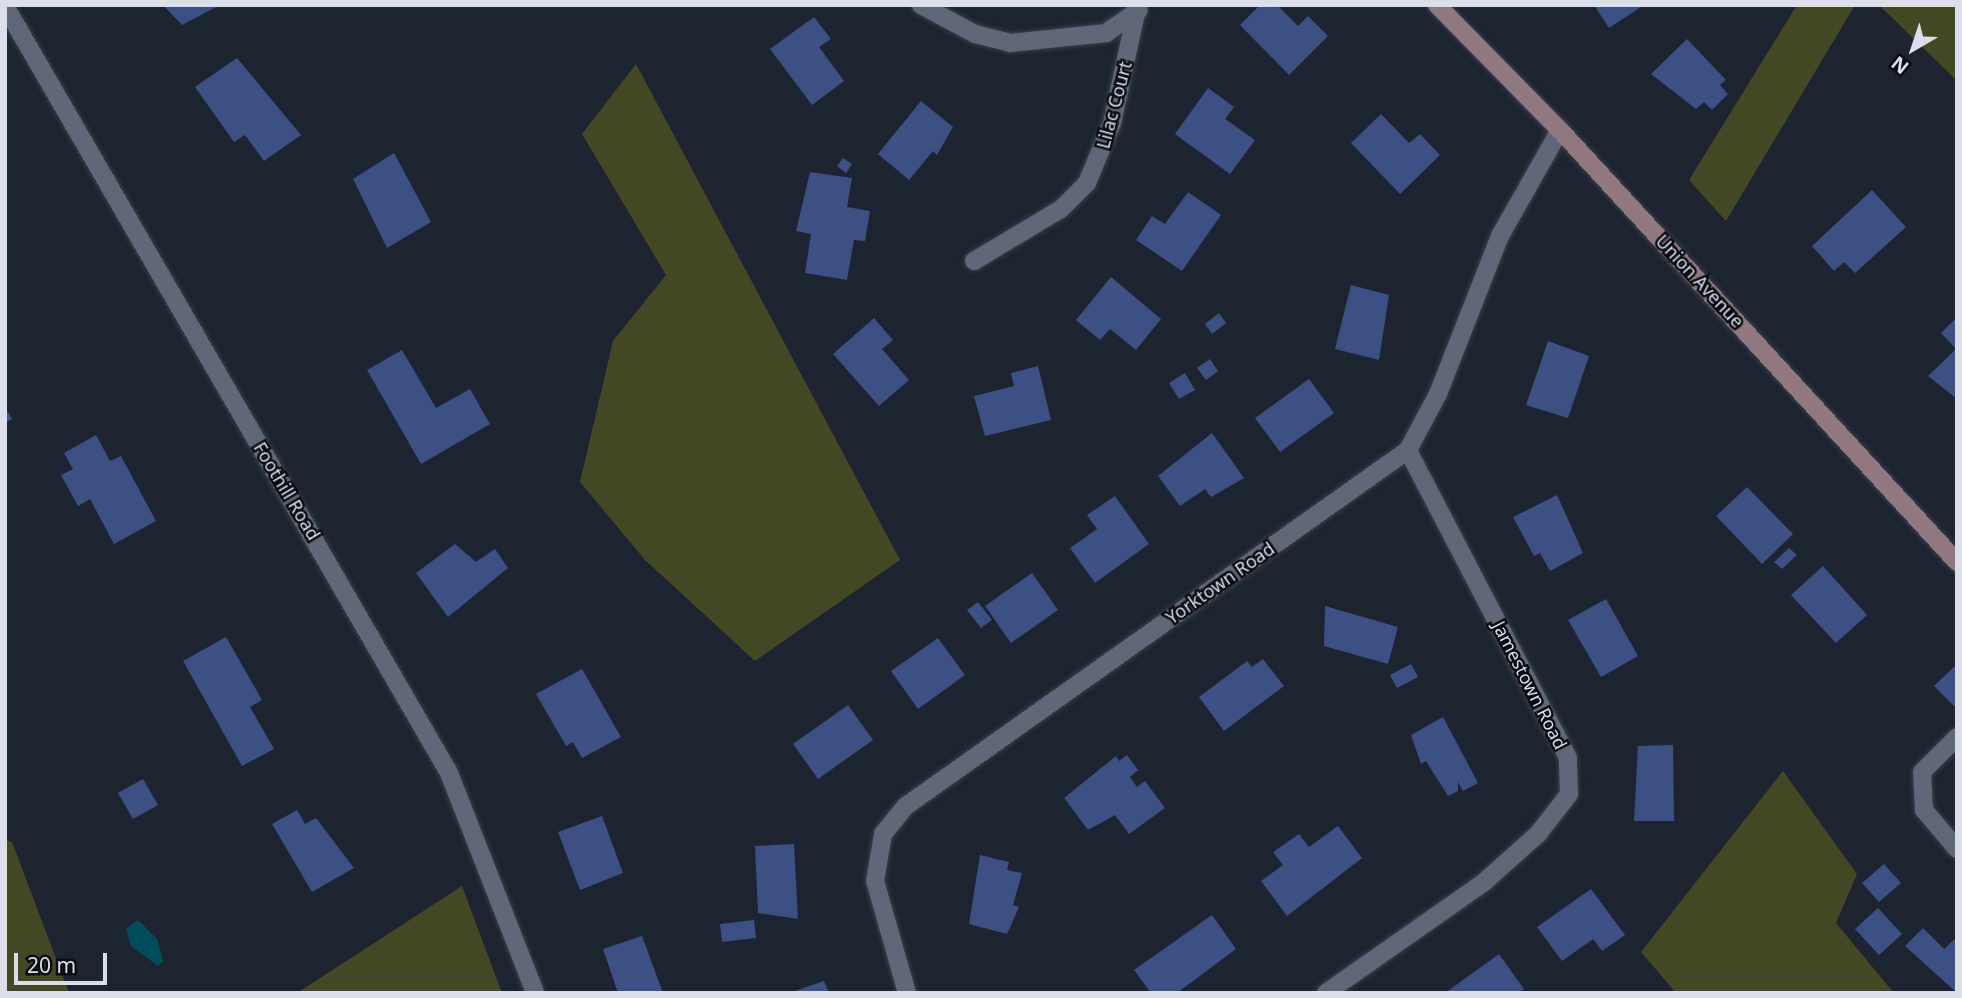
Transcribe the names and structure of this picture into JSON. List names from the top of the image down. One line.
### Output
{"streets":{"street":["Lilac Court","Union Avenue","Foothill Road","Yorktown Road","Jamestown Road"]},"crossings":[["Union Avenue","Yorktown Road"],["Yorktown Road","Jamestown Road"]],"scale_bar":"20 m","north":"bottom left"}
